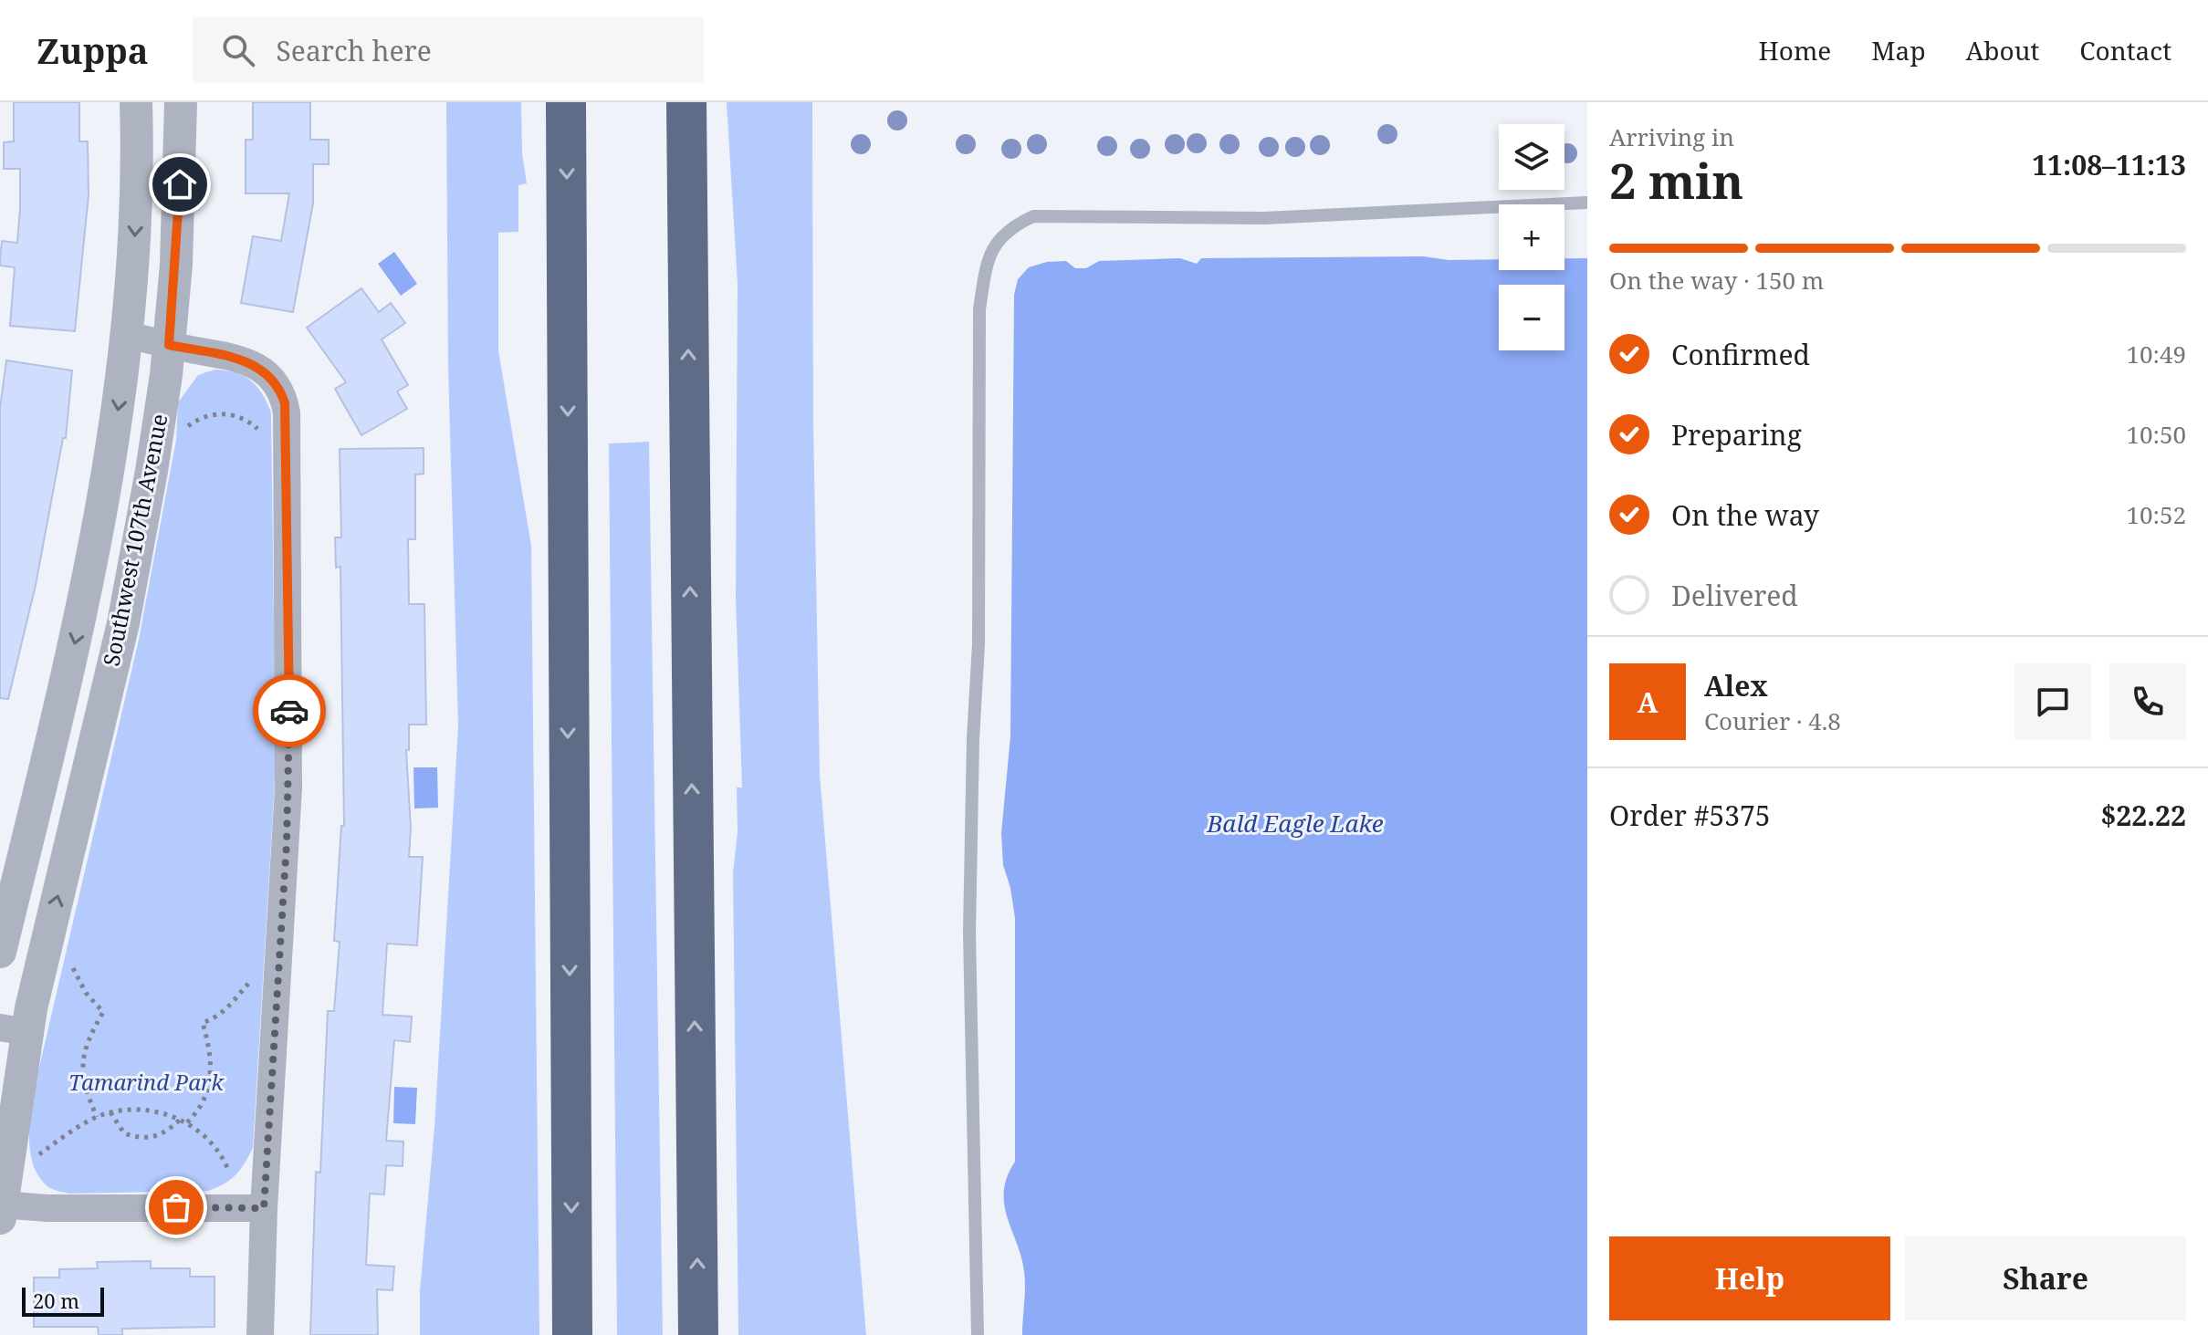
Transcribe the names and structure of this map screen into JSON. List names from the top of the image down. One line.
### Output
{"streets":{"street":["Southwest 107th Avenue"]},"water":["Bald Eagle Lake"],"parks":["Tamarind Park"],"scale_bar":"20 m","page":{"header":"Zuppa","search":"Search here","nav":["Home","Map","About","Contact"],"heading":["2 min","Arriving in","11:08–11:13"],"panel":["Alex","Courier · 4.8","Order #5375","$22.22"],"map_buttons":["+","−"],"bar":"On the way · 150 m","list":[["Confirmed","10:49"],["Preparing","10:50"],["On the way","10:52"],"Delivered"],"round":"A","buttons":["Help","Share"],"scale":"20 m"}}
